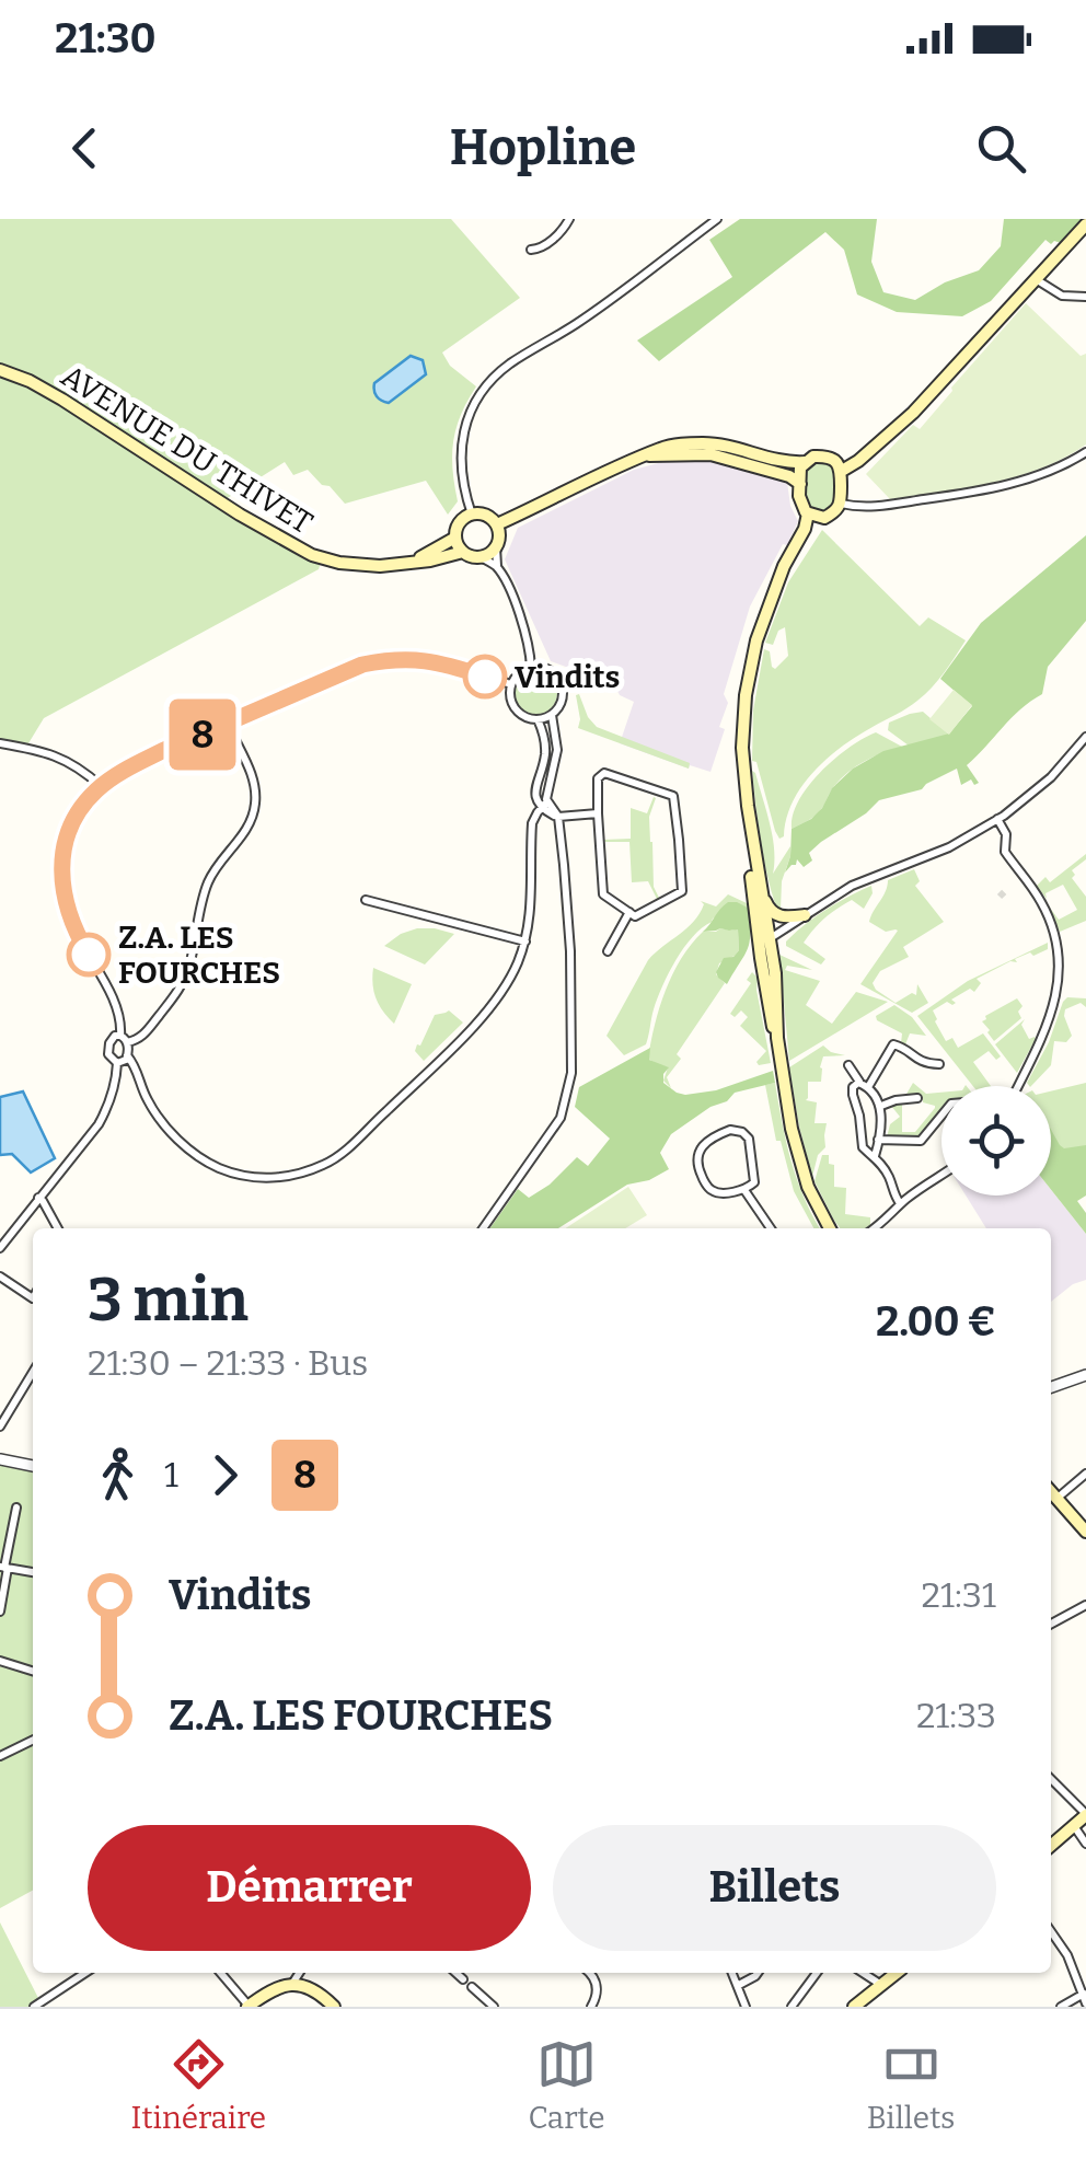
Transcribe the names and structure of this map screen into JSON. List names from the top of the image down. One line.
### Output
{"streets":{"main road":["AVENUE DU THIVET"]},"places":["Vindits","Z.A. LES FOURCHES"],"lines":["bus line 8"],"page":{"status":"21:30","header":"Hopline","on_map":"8","heading":["3 min","21:30 – 21:33 · Bus","2.00 €"],"legs":["1","8"],"list":[{"name":"Vindits","value":"21:31"},{"name":"Z.A. LES FOURCHES","value":"21:33"}],"buttons":["Démarrer","Billets"],"tabs":["Itinéraire","Carte","Billets"]}}
